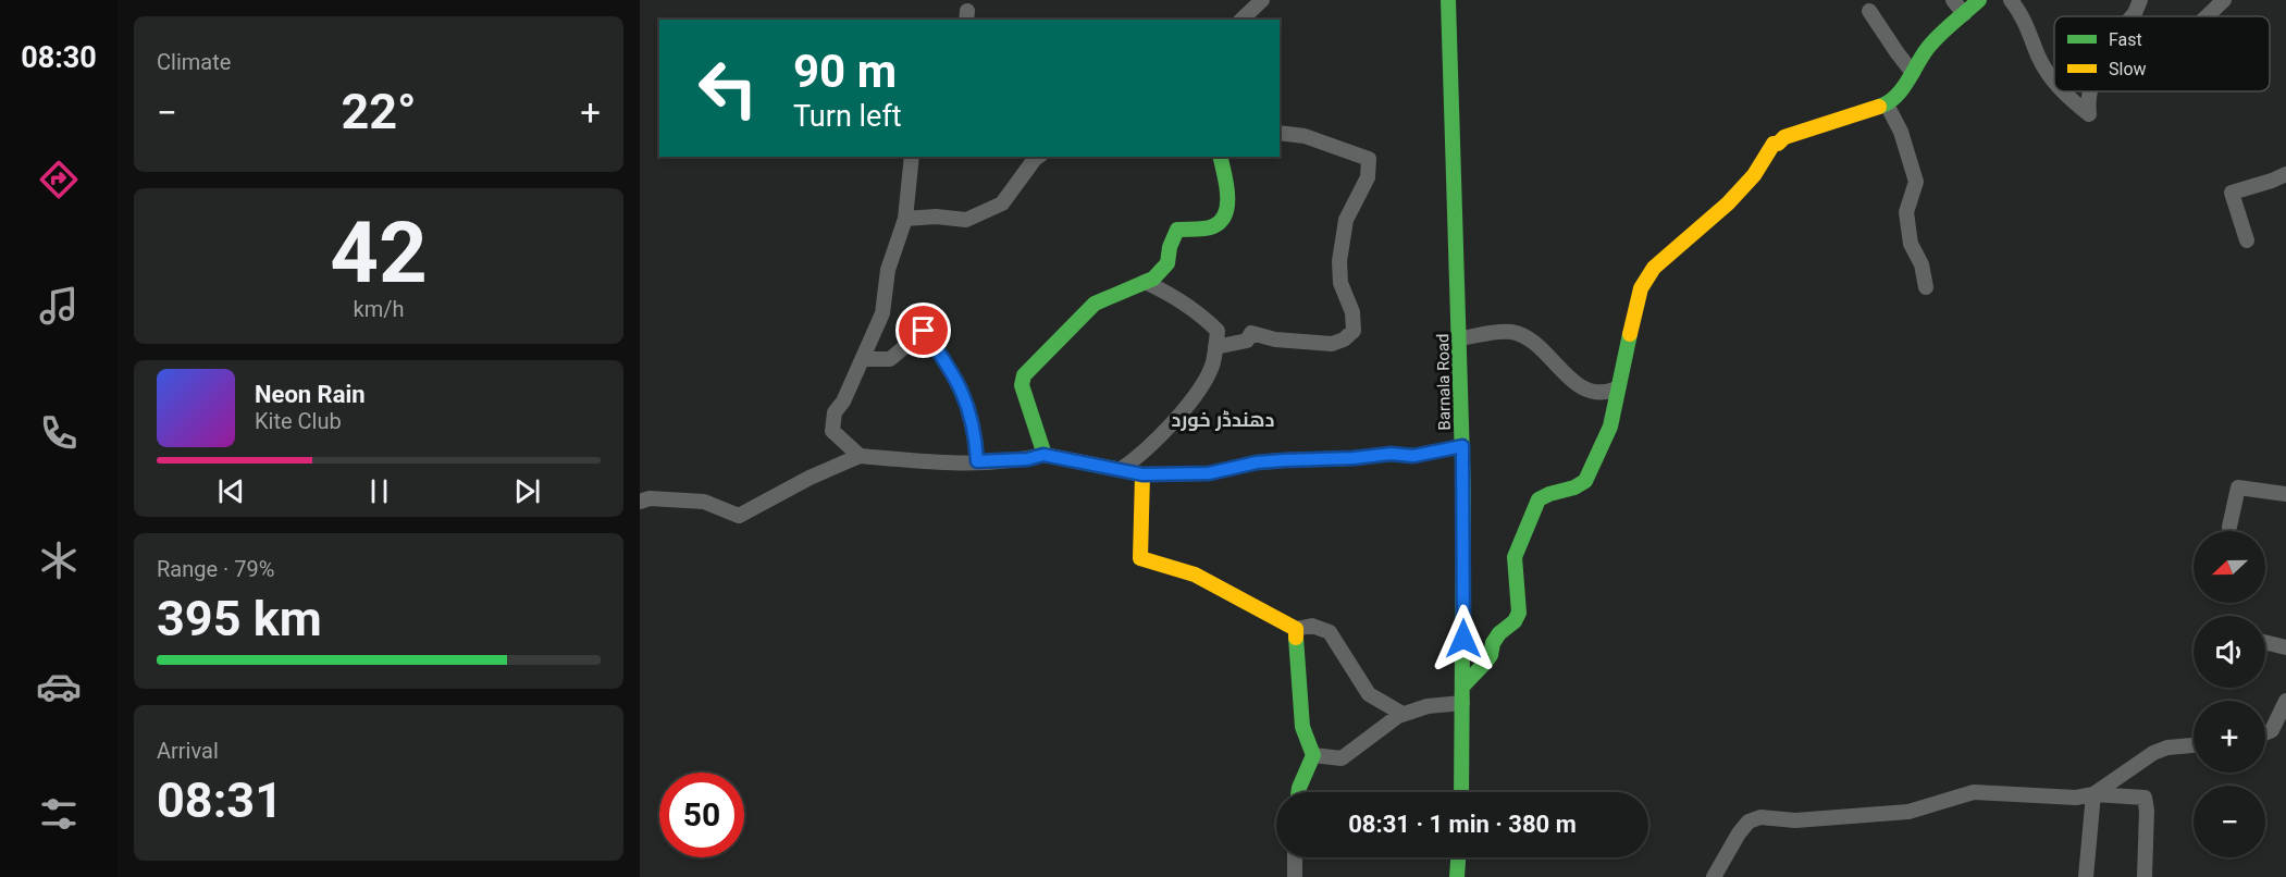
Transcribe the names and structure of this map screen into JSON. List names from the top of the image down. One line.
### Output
{"streets":{"street":["Barnala Road"]},"districts":["دھندڈر خورد"],"legend":["Fast","Slow"],"north":"left","page":{"tabs":"08:30","tile":["Climate",["42","km/h"],["Range · 79%","395 km"],["Arrival","08:31"]],"turn":["90 m","Turn left"],"heat":["−","22°","+"],"song":["Neon Rain","Kite Club"],"map_buttons":["+","−"],"limit":"50","trip":"08:31 · 1 min · 380 m"}}
